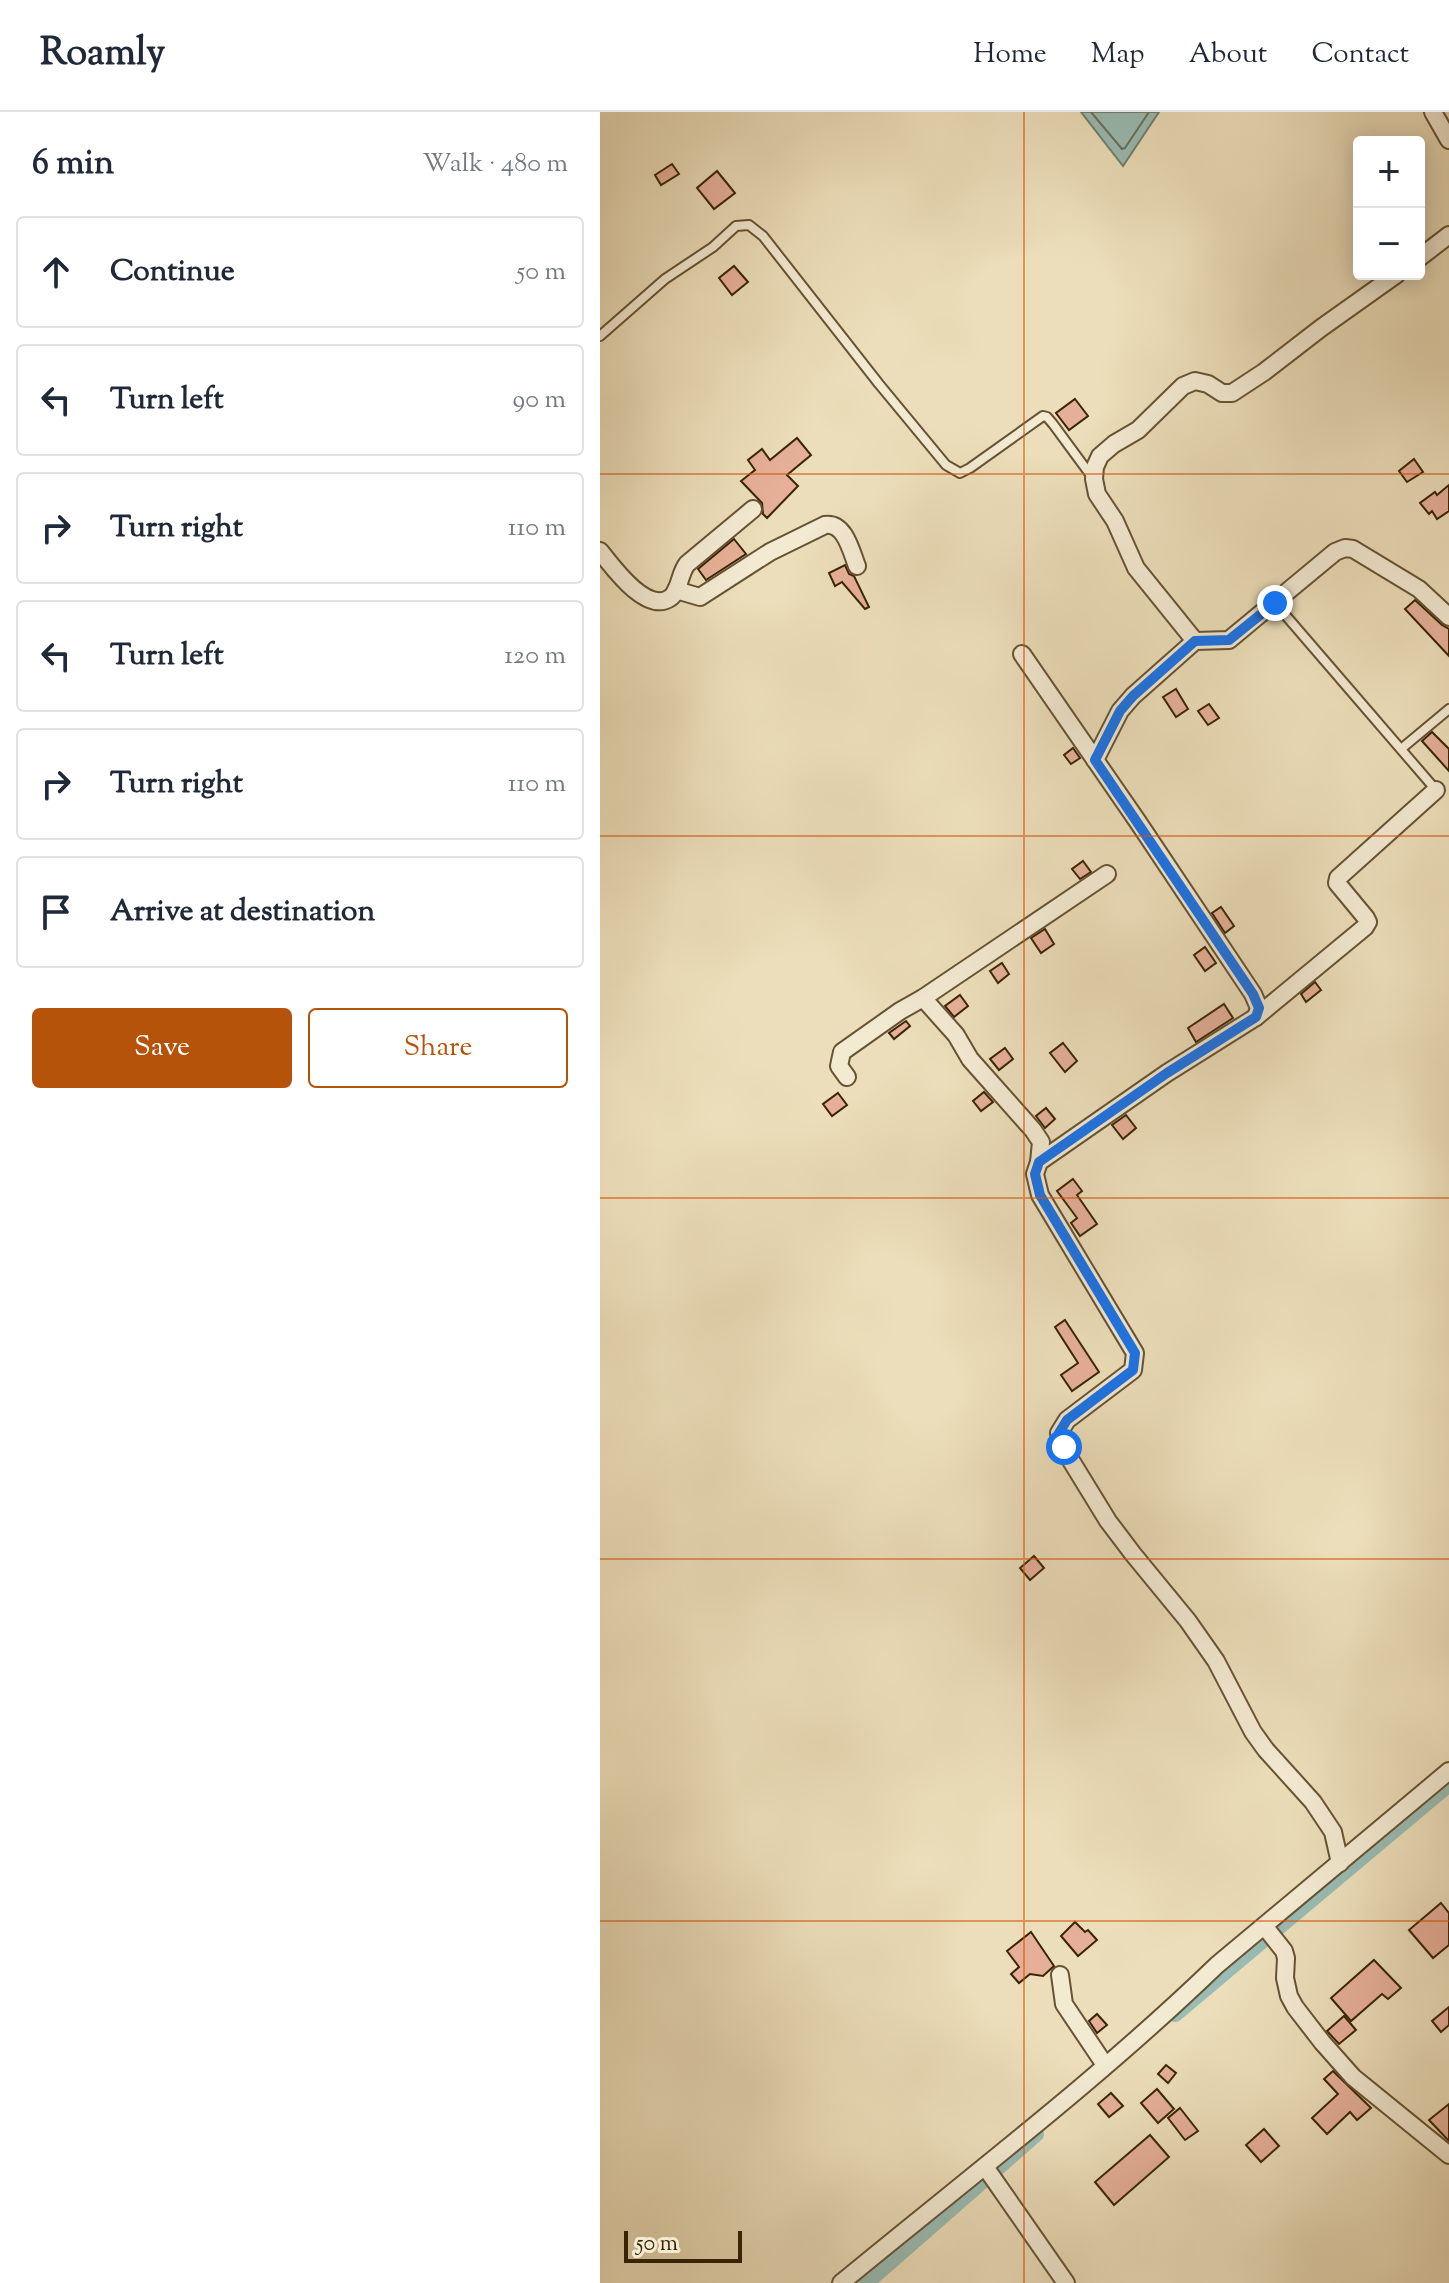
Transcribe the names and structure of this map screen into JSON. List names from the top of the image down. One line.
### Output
{"scale_bar":"50 m","page":{"header":"Roamly","nav":["Home","Map","About","Contact"],"heading":["6 min","Walk · 480 m"],"map_buttons":["+","−"],"list":[["Continue","50 m"],["Turn left","90 m"],["Turn right","110 m"],["Turn left","120 m"],["Turn right","110 m"],"Arrive at destination"],"buttons":["Save","Share"],"scale":"50 m"}}
